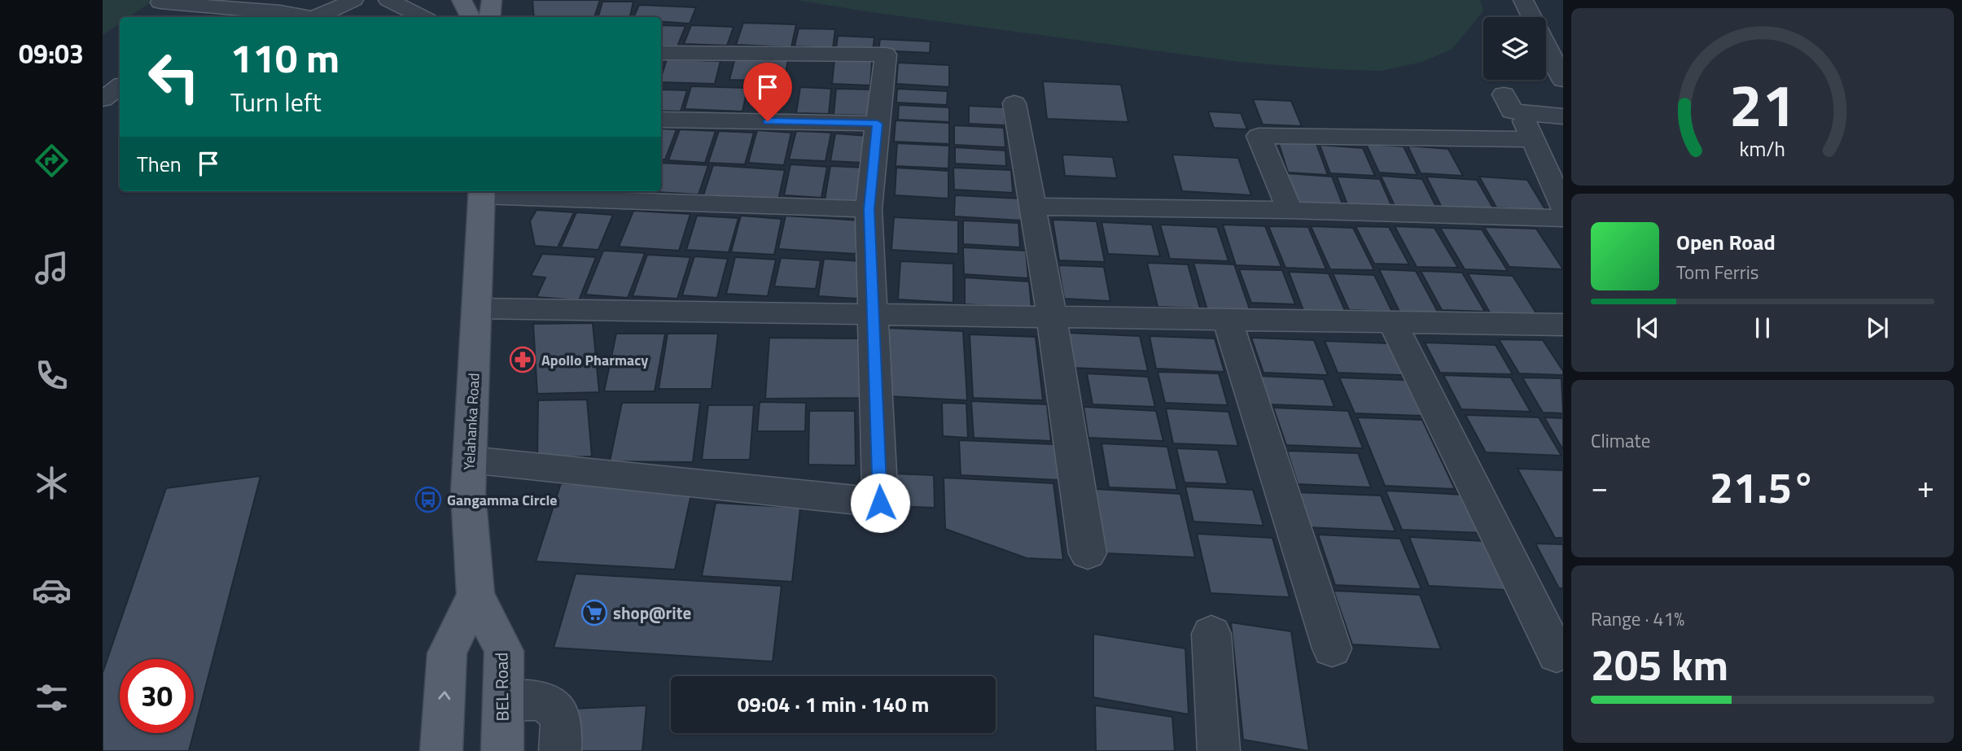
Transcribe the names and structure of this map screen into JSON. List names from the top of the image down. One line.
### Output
{"streets":{"main road":["Yelahanka Road","BEL Road"]},"crossings":[["Yelahanka Road","BEL Road"]],"places":{"pharmacy":["Apollo Pharmacy"],"bus stop":["Gangamma Circle"],"supermarket":["shop@rite"]},"page":{"tabs":"09:03","turn":["110 m","Turn left"],"then":"Then","song":["Open Road","Tom Ferris"],"tile":["Climate",["Range · 41%","205 km"]],"heat":["−","21.5°","+"],"limit":"30","trip":"09:04 · 1 min · 140 m","gauge":["21","km/h"]}}
